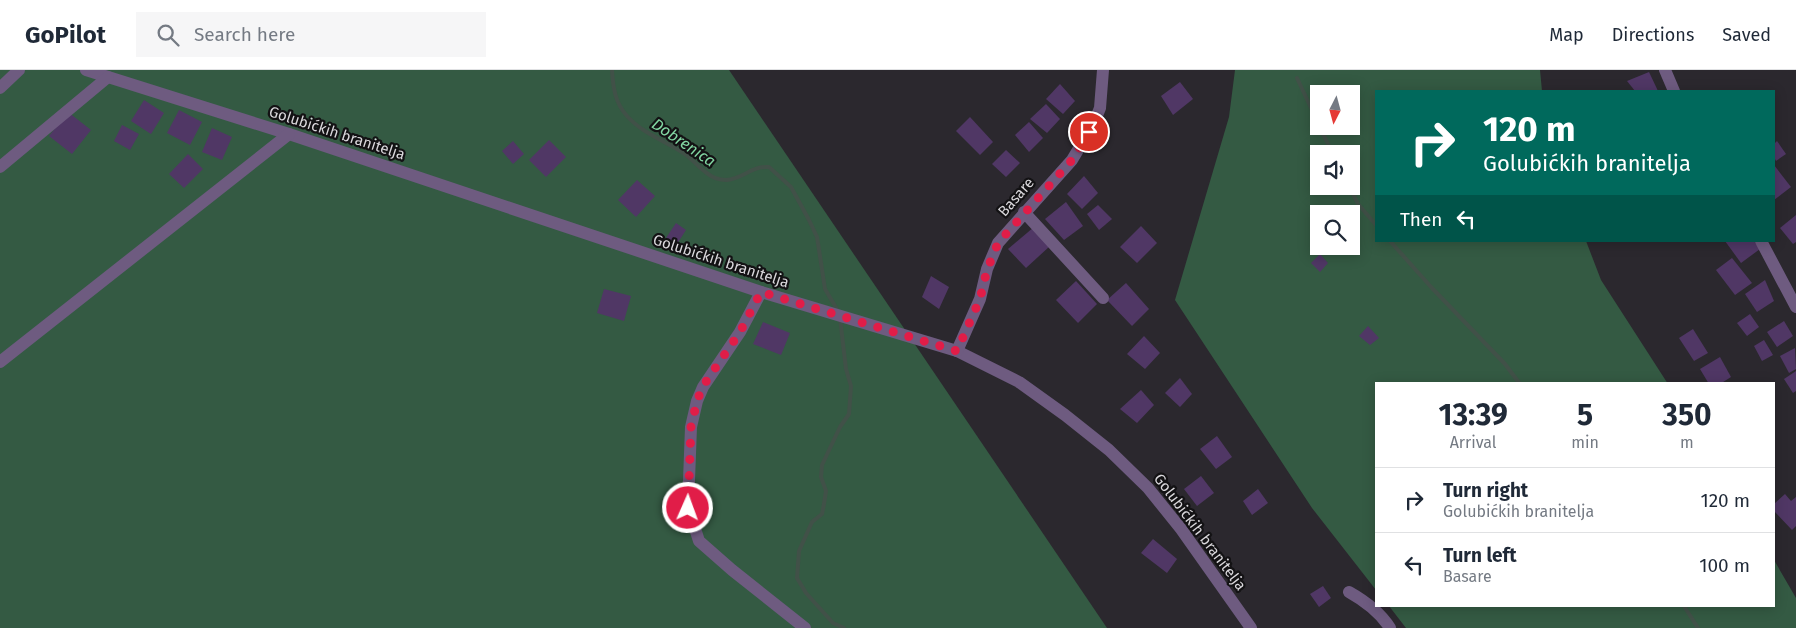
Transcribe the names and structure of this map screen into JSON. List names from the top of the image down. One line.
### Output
{"streets":{"street":["Golubićkih branitelja","Basare"]},"crossings":[["Golubićkih branitelja","Basare"]],"water":["Dobrenica"],"north":"bottom","page":{"header":"GoPilot","search":"Search here","nav":["Map","Directions","Saved"],"turn":["120 m","Golubićkih branitelja"],"then":"Then","eta":["13:39","Arrival","5","min","350","m"],"list":[{"name":"Turn right","note":"Golubićkih branitelja","value":"120 m"},{"name":"Turn left","note":"Basare","value":"100 m"}]}}
